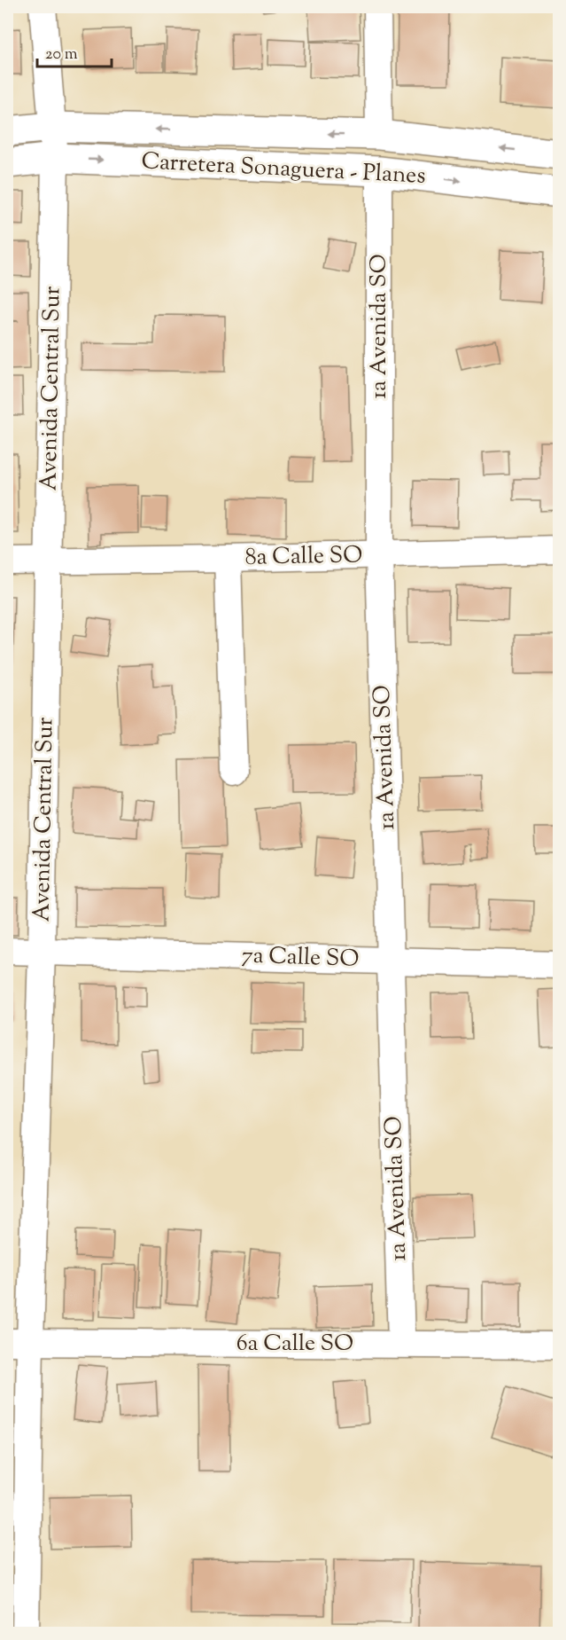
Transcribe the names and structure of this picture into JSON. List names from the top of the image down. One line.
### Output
{"streets":{"main road":["Carretera Sonaguera - Planes"],"street":["1a Avenida SO","Avenida Central Sur","8a Calle SO","7a Calle SO","6a Calle SO"]},"crossings":[["Carretera Sonaguera - Planes","1a Avenida SO"],["Carretera Sonaguera - Planes","Avenida Central Sur"],["1a Avenida SO","8a Calle SO"],["1a Avenida SO","7a Calle SO"],["1a Avenida SO","6a Calle SO"],["Avenida Central Sur","8a Calle SO"],["Avenida Central Sur","7a Calle SO"],["Avenida Central Sur","6a Calle SO"]],"scale_bar":"20 m"}
